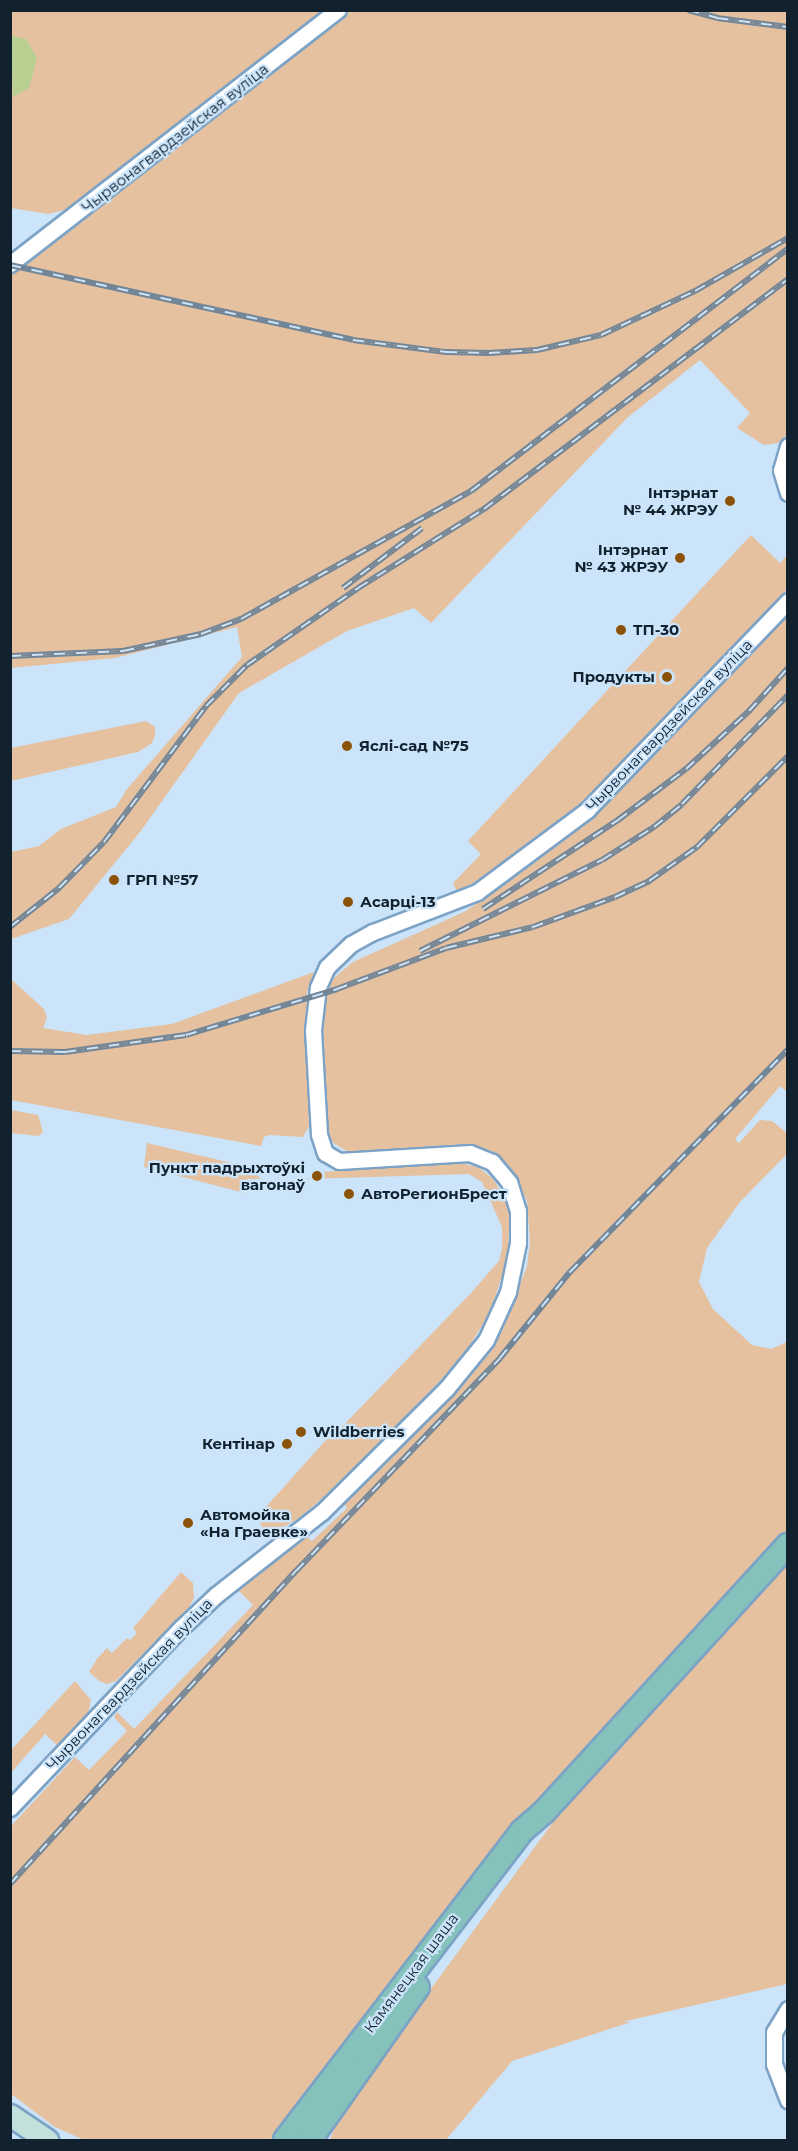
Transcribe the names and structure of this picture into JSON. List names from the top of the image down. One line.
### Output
{"streets":{"main road":["Камянецкая шаша"],"street":["Чырвонагвардзейская вуліца"]},"places":["Інтэрнат № 44 ЖРЭУ","Інтэрнат № 43 ЖРЭУ","ТП-30","Продукты","Яслі-сад №75","ГРП №57","Асарці-13","Пункт падрыхтоўкі вагонаў","АвтоРегионБрест","Wildberries","Кентінар","Автомойка «На Граевке»"]}
